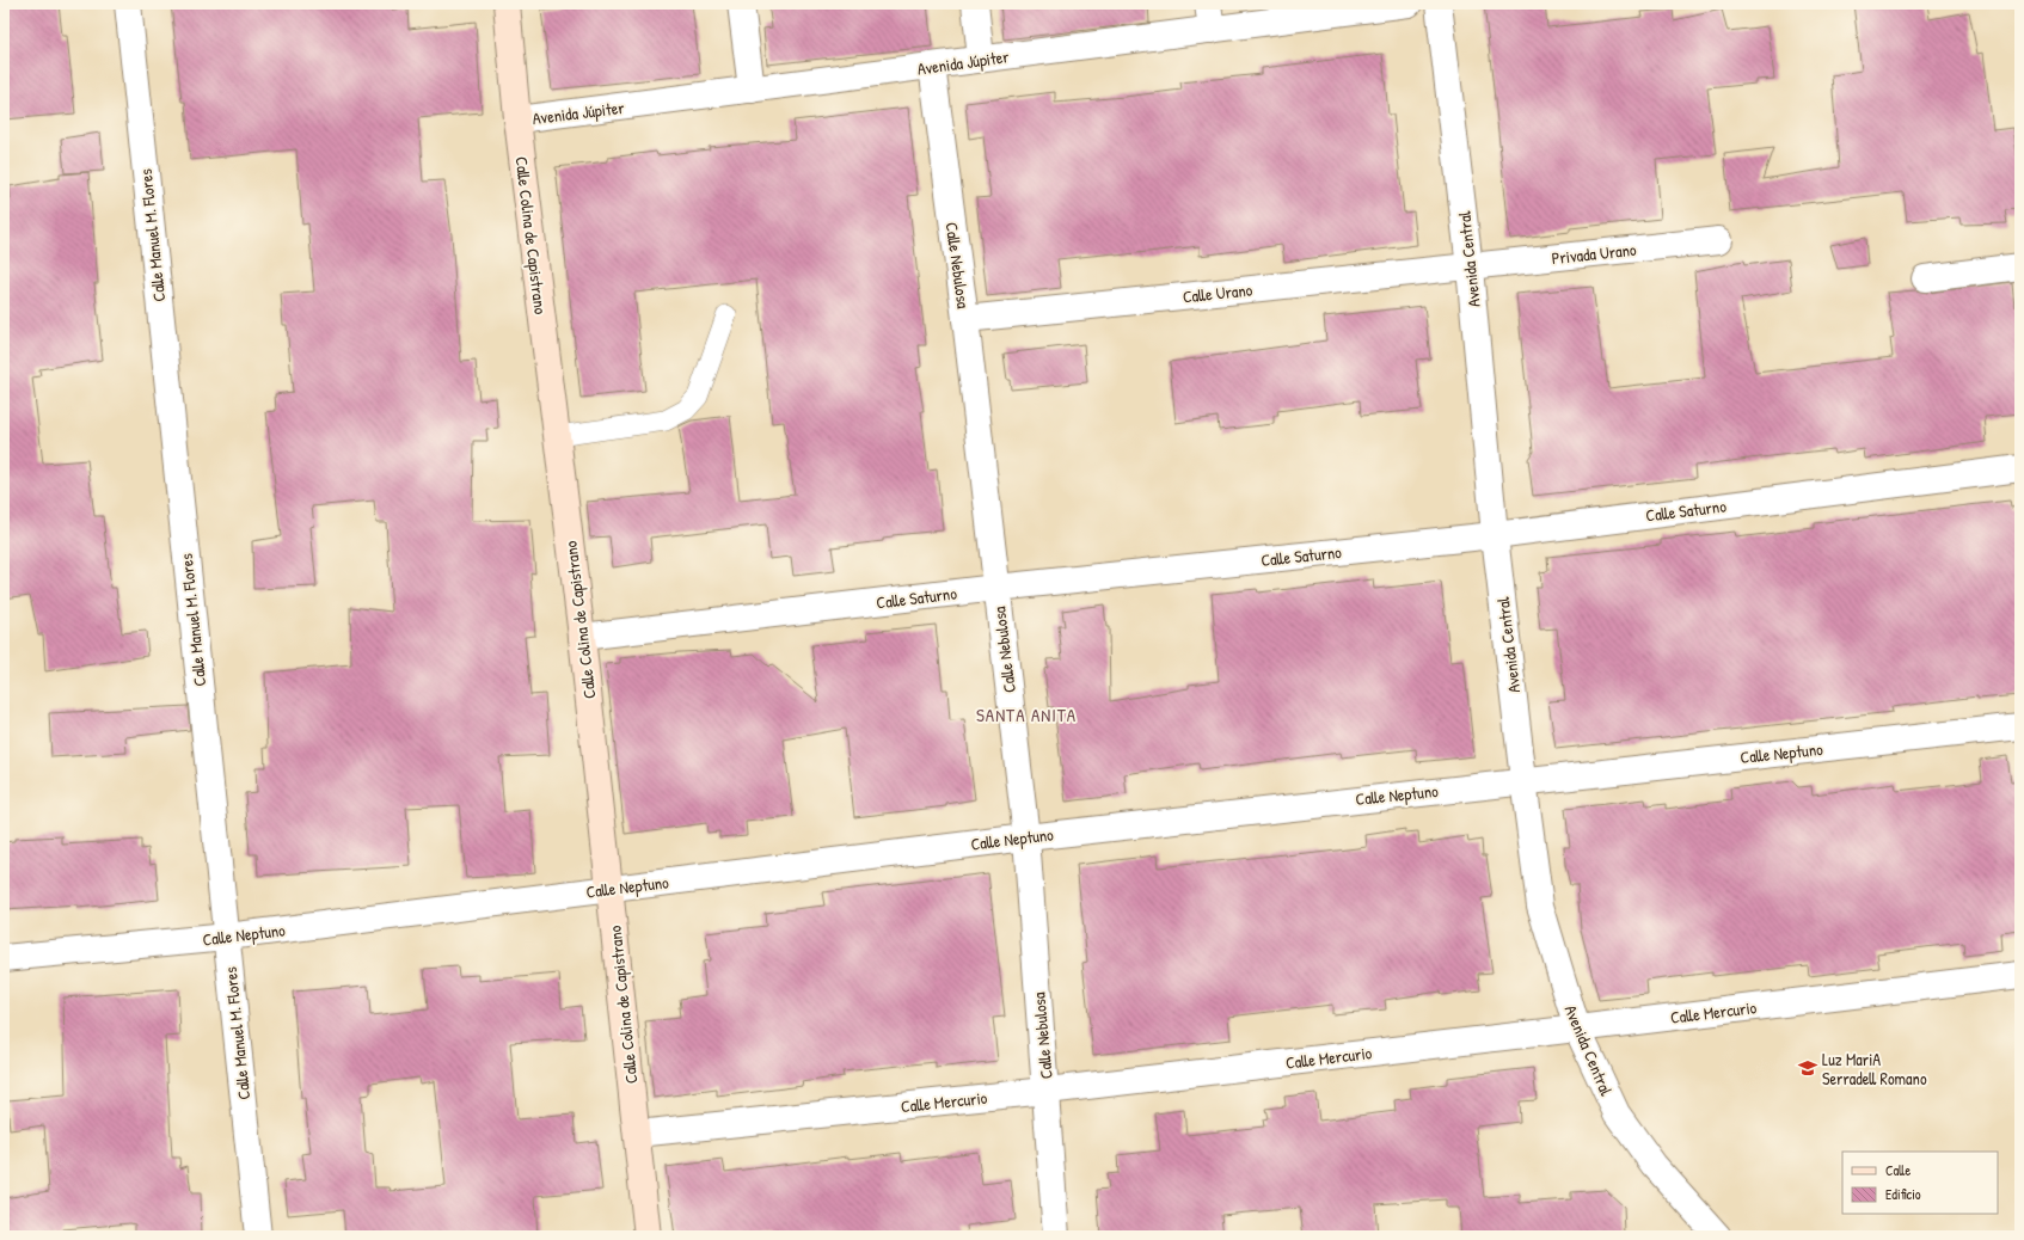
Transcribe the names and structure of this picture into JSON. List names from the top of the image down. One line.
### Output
{"streets":{"main road":["Calle Colina de Capistrano"],"street":["Avenida Júpiter","Calle Manuel M. Flores","Privada Urano","Avenida Central","Calle Nebulosa","Calle Urano","Calle Saturno","Calle Neptuno","Calle Mercurio"]},"crossings":[["Avenida Júpiter","Calle Colina de Capistrano"],["Avenida Júpiter","Calle Nebulosa"],["Calle Manuel M. Flores","Calle Neptuno"],["Calle Colina de Capistrano","Calle Saturno"],["Calle Colina de Capistrano","Calle Neptuno"],["Calle Colina de Capistrano","Calle Mercurio"],["Privada Urano","Avenida Central"],["Privada Urano","Calle Urano"],["Avenida Central","Calle Urano"],["Avenida Central","Calle Saturno"],["Avenida Central","Calle Neptuno"],["Avenida Central","Calle Mercurio"],["Calle Nebulosa","Calle Urano"],["Calle Nebulosa","Calle Saturno"],["Calle Nebulosa","Calle Neptuno"],["Calle Nebulosa","Calle Mercurio"]],"districts":["SANTA ANITA"],"places":{"school or university":["Luz MariA Serradell Romano"]},"legend":["Calle","Edificio"]}
